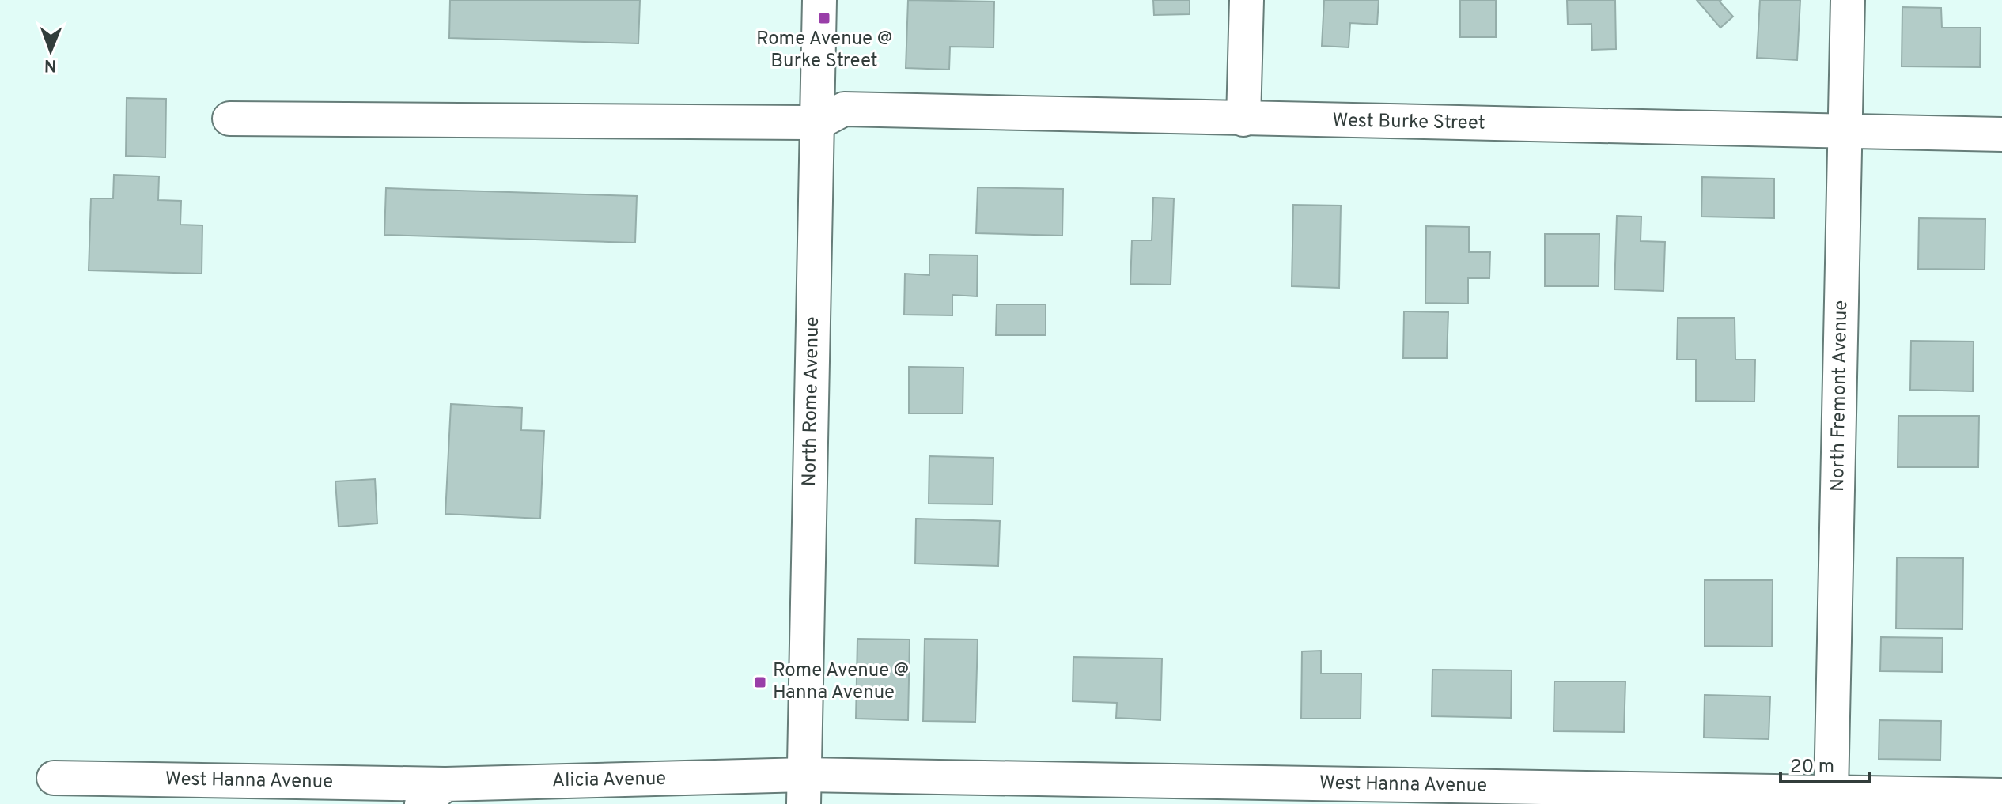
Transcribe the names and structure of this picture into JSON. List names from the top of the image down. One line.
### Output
{"streets":{"street":["West Burke Street","North Fremont Avenue","North Rome Avenue","Alicia Avenue","West Hanna Avenue"]},"crossings":[["West Burke Street","North Fremont Avenue"],["West Burke Street","North Rome Avenue"],["North Fremont Avenue","West Hanna Avenue"],["North Rome Avenue","Alicia Avenue"],["North Rome Avenue","West Hanna Avenue"],["Alicia Avenue","West Hanna Avenue"]],"places":{"transit":["Rome Avenue @ Burke Street","Rome Avenue @ Hanna Avenue"]},"scale_bar":"20 m","north":"bottom"}
